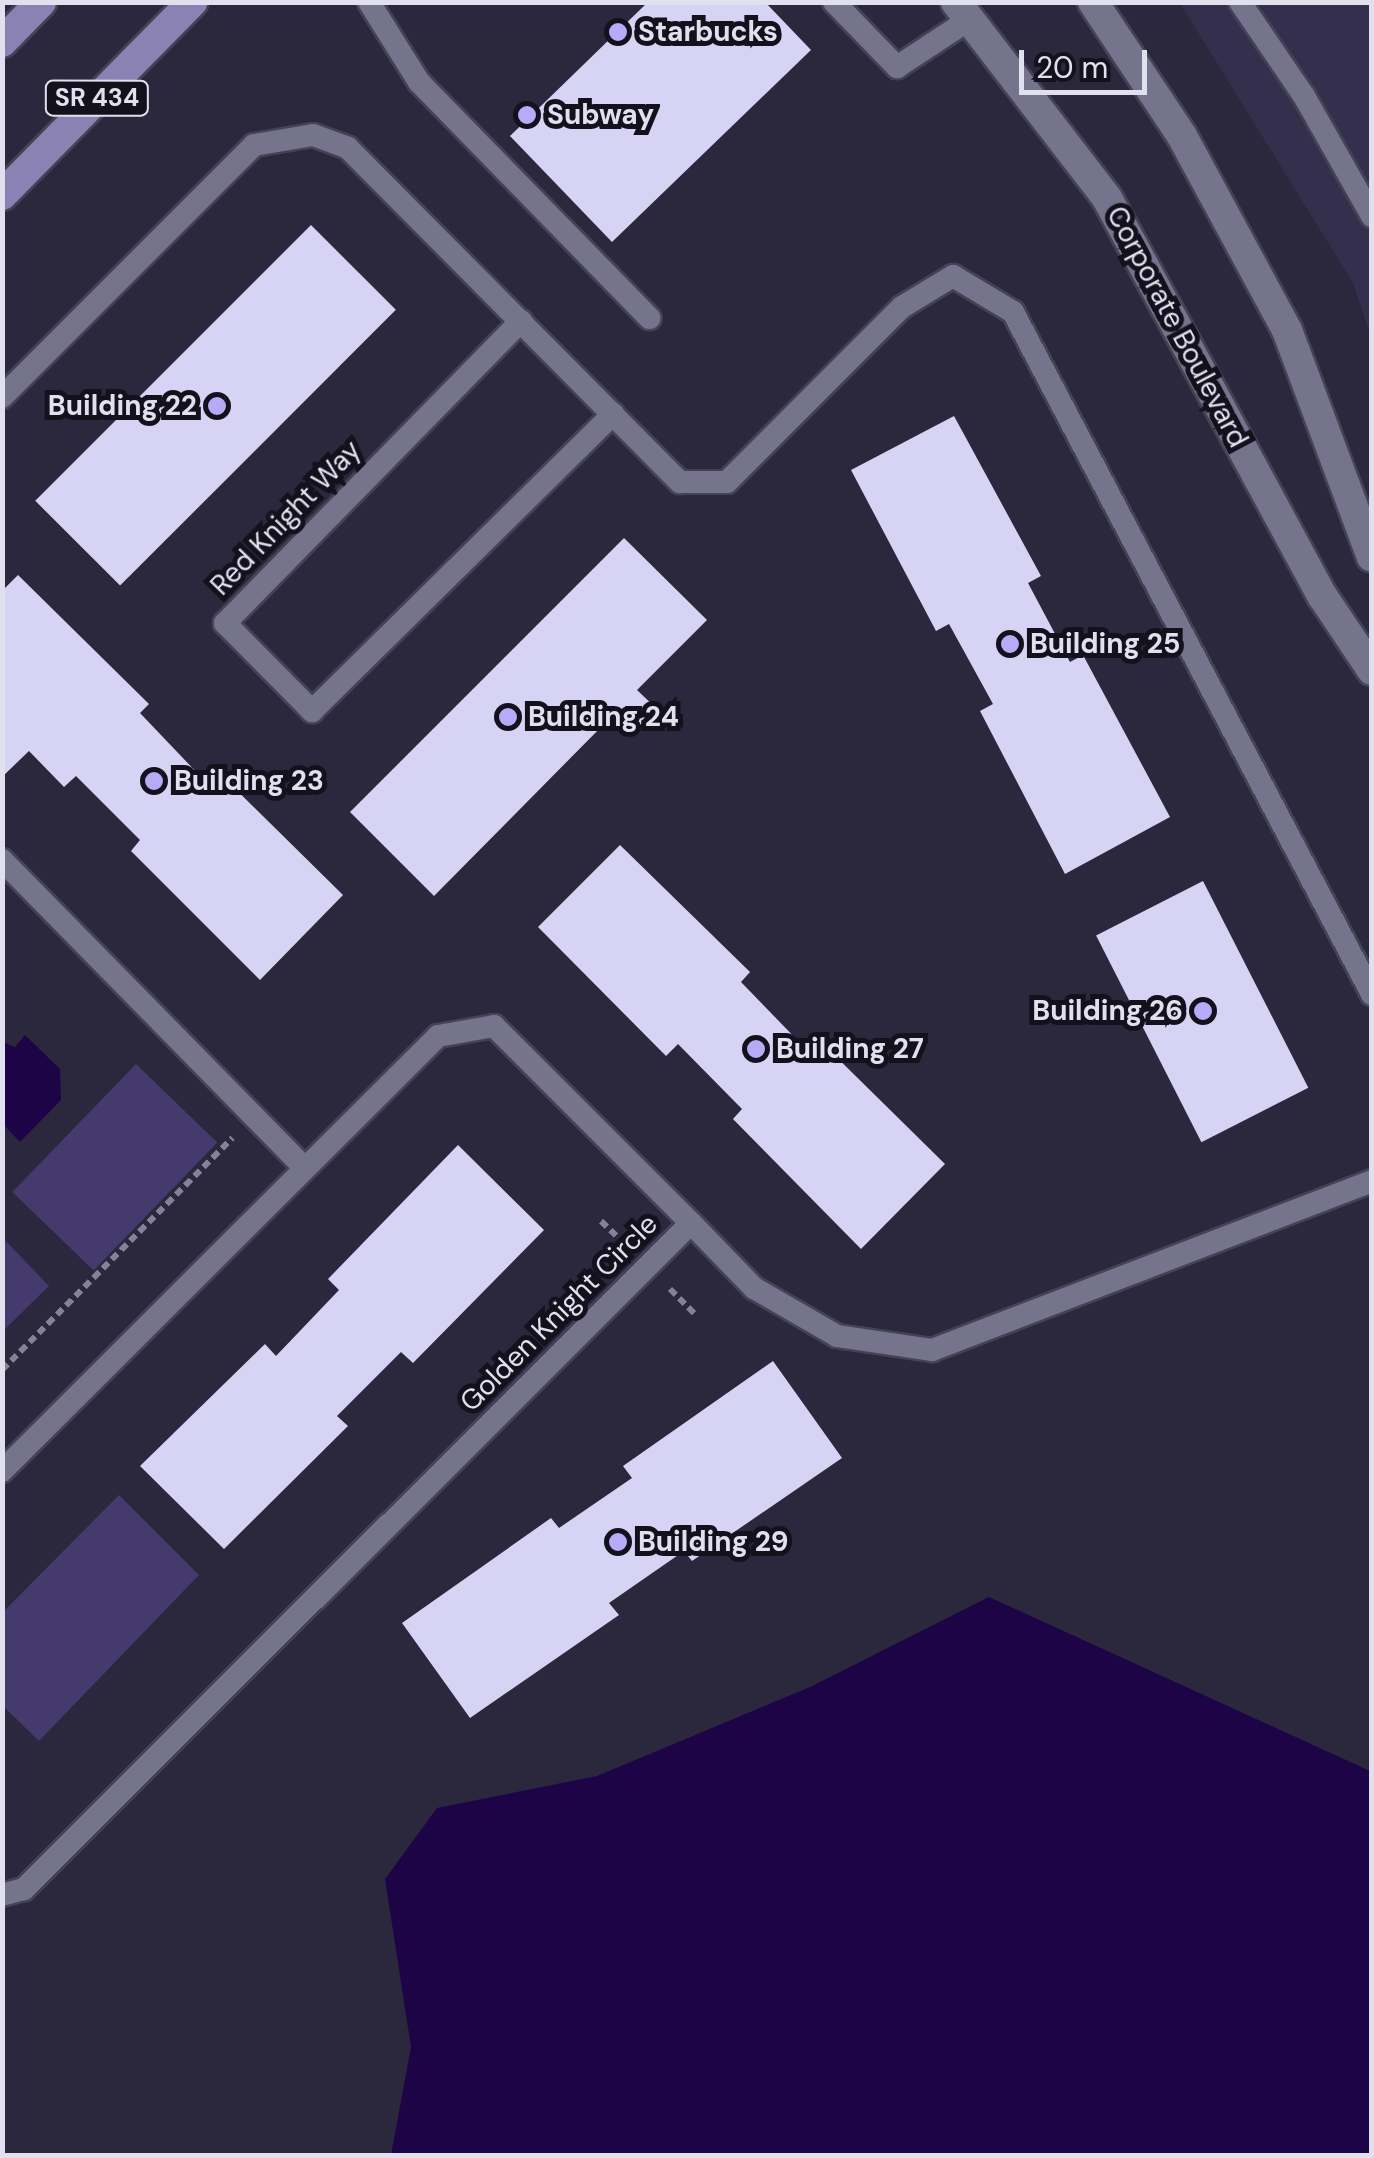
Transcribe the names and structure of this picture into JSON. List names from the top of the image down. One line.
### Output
{"streets":{"main road":["SR 434"],"street":["Corporate Boulevard"],"lane":["Red Knight Way","Golden Knight Circle"]},"places":["Starbucks","Subway","Building 22","Building 25","Building 24","Building 23","Building 26","Building 27","Building 29"],"scale_bar":"20 m"}
